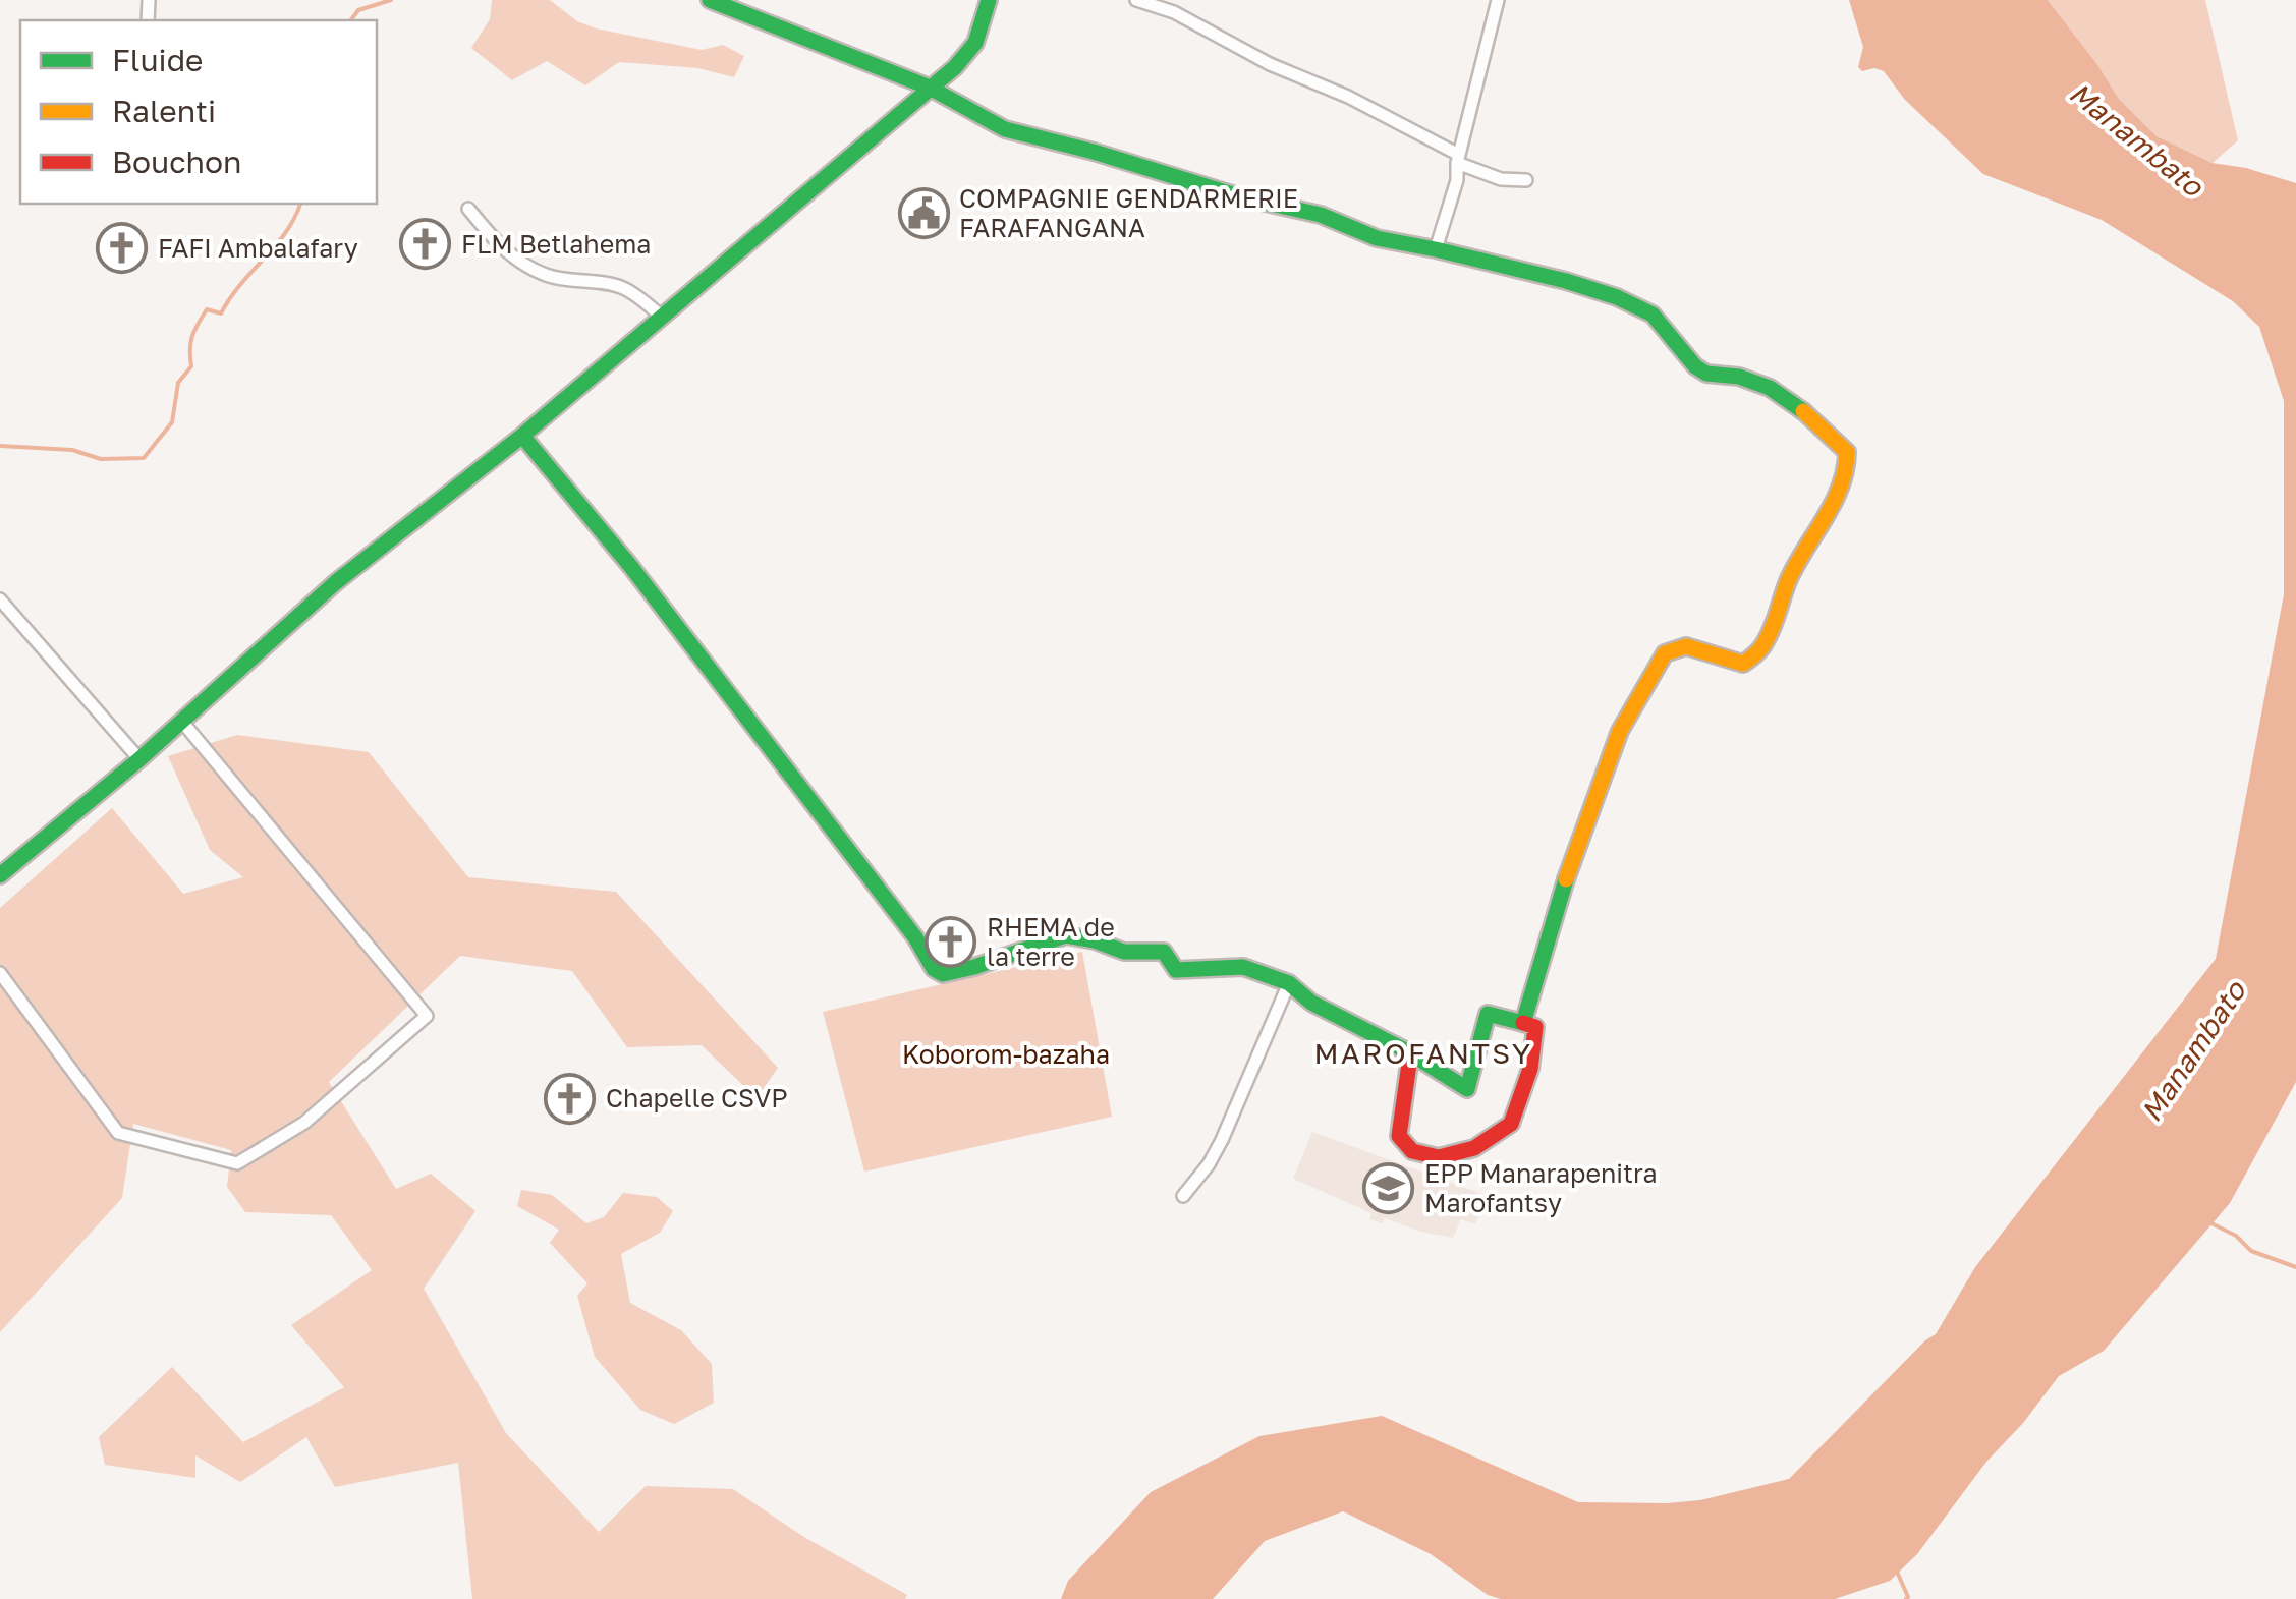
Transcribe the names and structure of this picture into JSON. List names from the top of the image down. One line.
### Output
{"districts":["MAROFANTSY"],"water":["Manambato"],"parks":["Koborom-bazaha"],"places":{"public building":["COMPAGNIE GENDARMERIE FARAFANGANA"],"church":["FLM Betlahema","FAFI Ambalafary","RHEMA de la terre","Chapelle CSVP"],"school or university":["EPP Manarapenitra Marofantsy"]},"legend":["Fluide","Ralenti","Bouchon"]}
